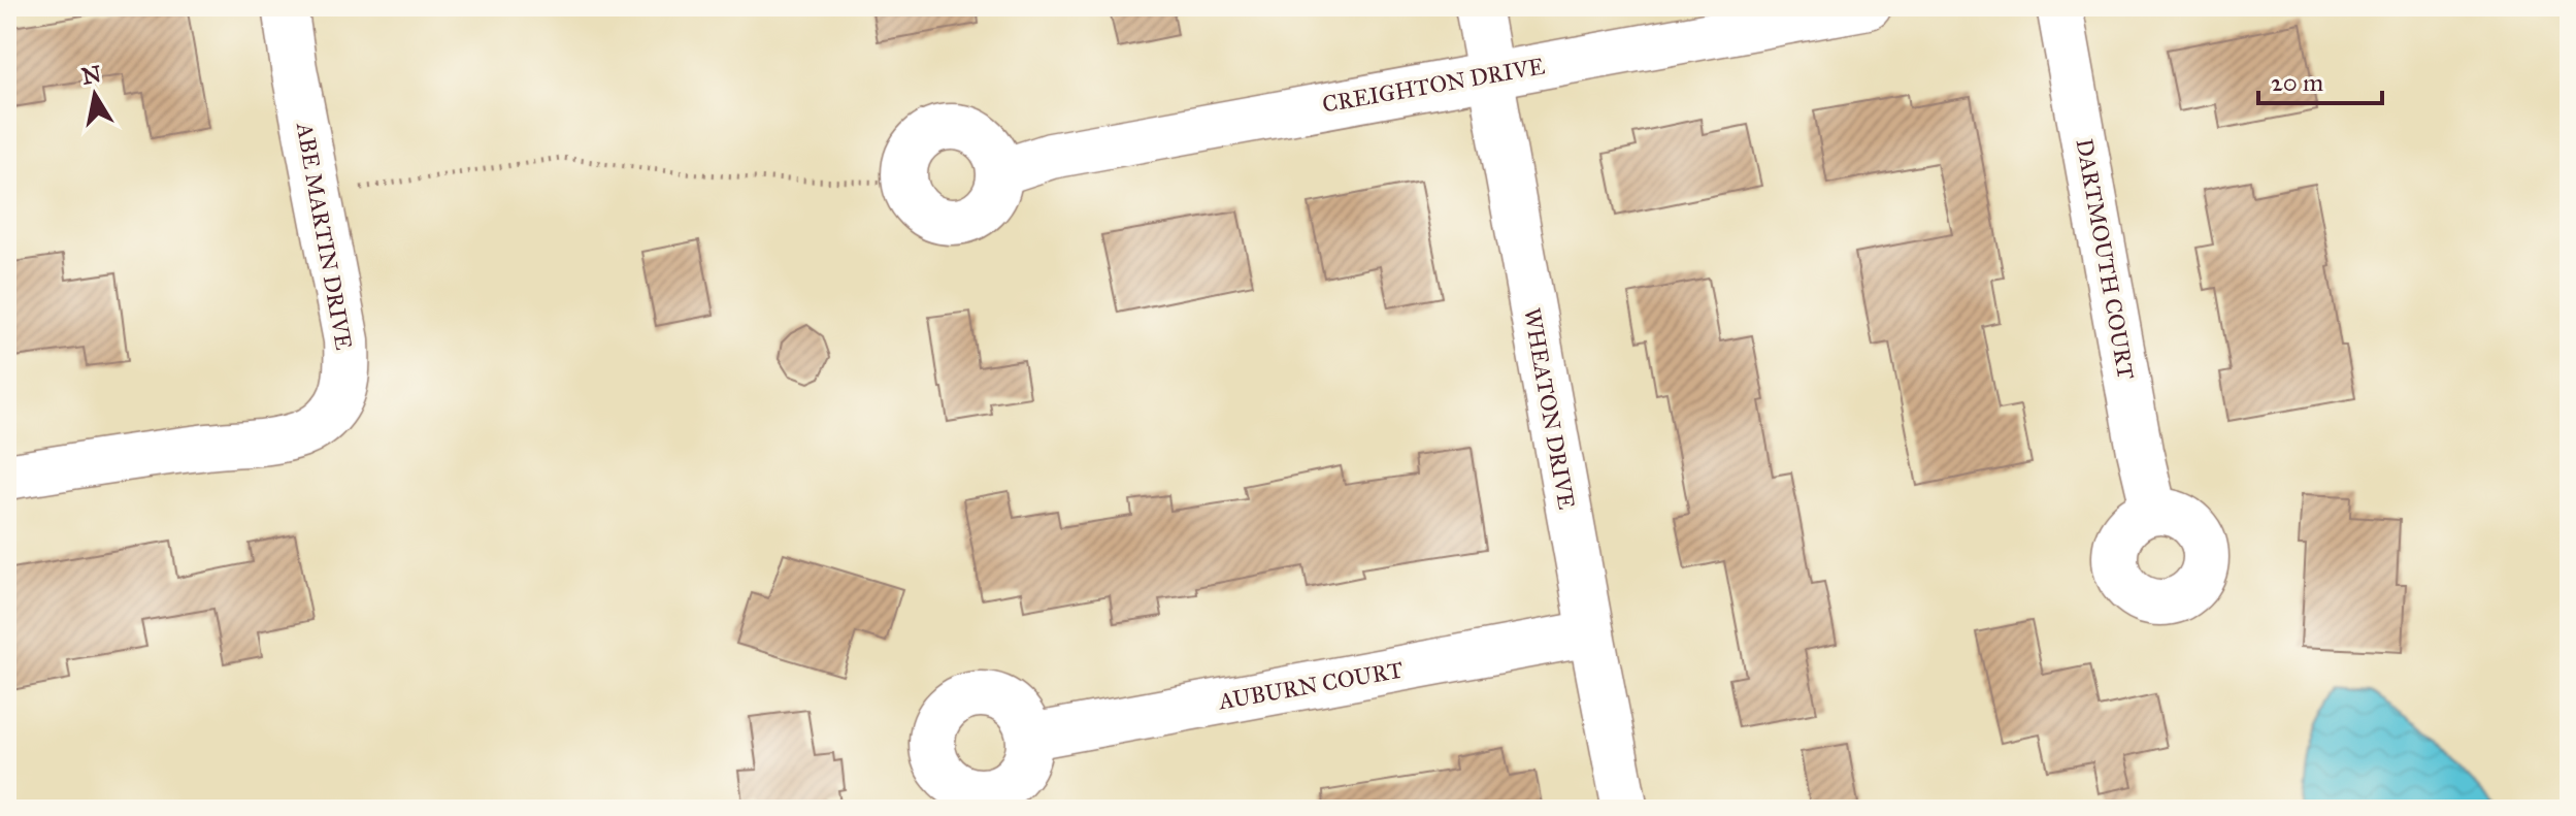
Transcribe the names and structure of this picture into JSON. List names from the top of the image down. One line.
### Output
{"streets":{"street":["CREIGHTON DRIVE","ABE MARTIN DRIVE","DARTMOUTH COURT","WHEATON DRIVE","AUBURN COURT"]},"crossings":[["CREIGHTON DRIVE","WHEATON DRIVE"],["WHEATON DRIVE","AUBURN COURT"]],"scale_bar":"20 m","north":"top"}
